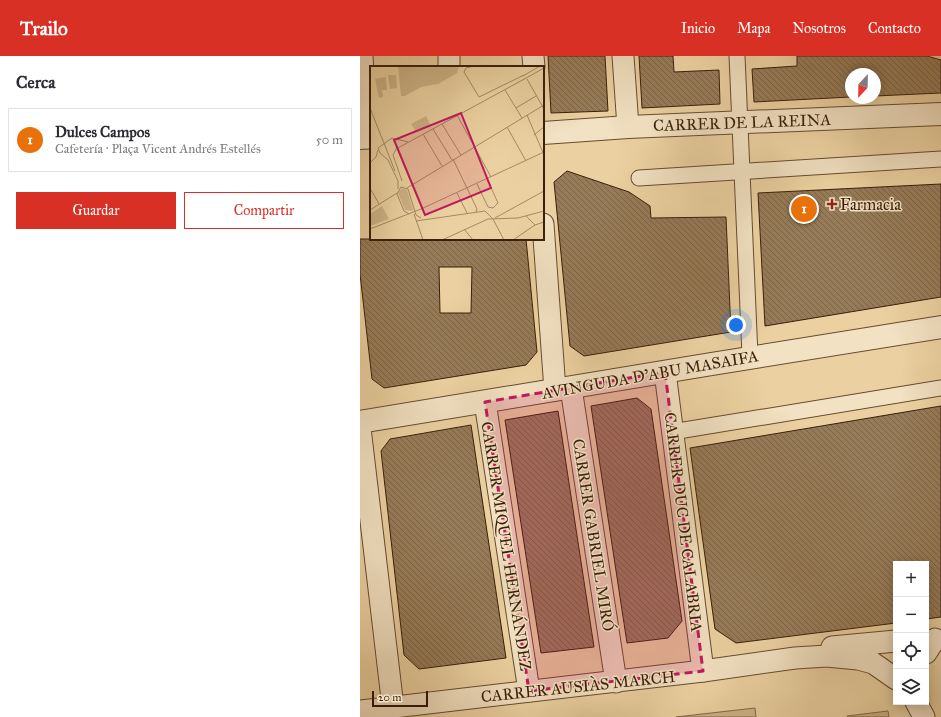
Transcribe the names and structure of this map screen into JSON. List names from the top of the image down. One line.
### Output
{"streets":{"street":["CARRER DE LA REINA","AVINGUDA D'ABU MASAIFA","CARRER DUC DE CALABRIA","CARRER GABRIEL MIRÓ","CARRER MIQUEL HERNÁNDEZ","CARRER AUSIÀS MARCH"]},"crossings":[["AVINGUDA D'ABU MASAIFA","CARRER DUC DE CALABRIA"],["AVINGUDA D'ABU MASAIFA","CARRER GABRIEL MIRÓ"],["AVINGUDA D'ABU MASAIFA","CARRER MIQUEL HERNÁNDEZ"],["CARRER DUC DE CALABRIA","CARRER AUSIÀS MARCH"],["CARRER GABRIEL MIRÓ","CARRER AUSIÀS MARCH"],["CARRER MIQUEL HERNÁNDEZ","CARRER AUSIÀS MARCH"]],"places":{"health":["Farmacia"]},"scale_bar":"20 m","north":"bottom","page":{"header":"Trailo","nav":["Inicio","Mapa","Nosotros","Contacto"],"heading":"Cerca","list":[{"mark":"1","name":"Dulces Campos","note":"Cafetería · Plaça Vicent Andrés Estellés","value":"50 m"}],"buttons":["Guardar","Compartir"],"pins":"1","map_buttons":["+","−"],"scale":"20 m"}}
